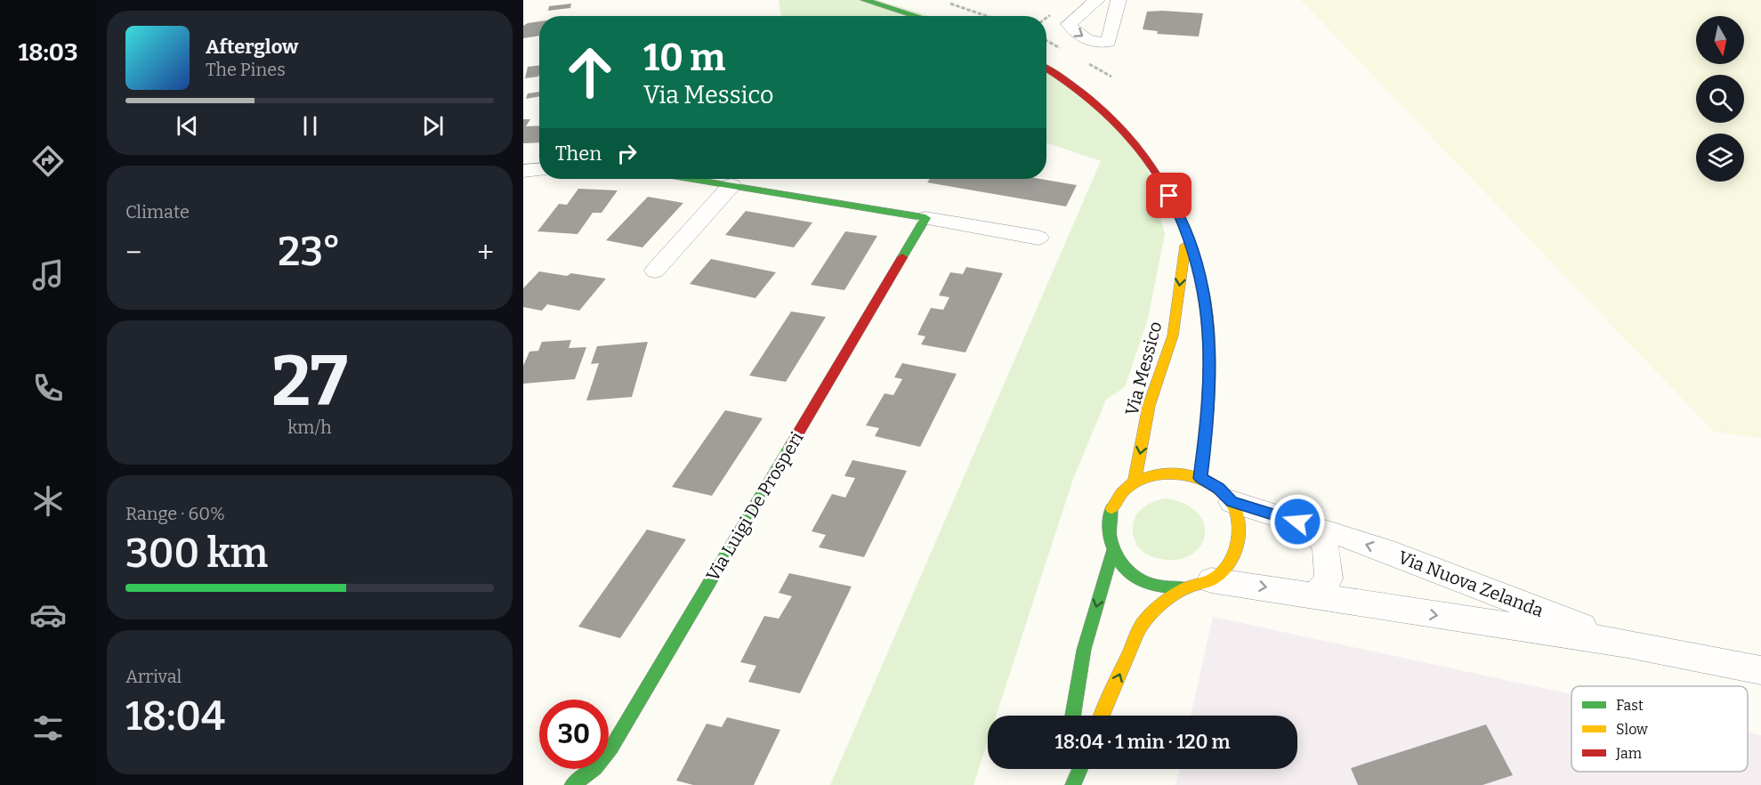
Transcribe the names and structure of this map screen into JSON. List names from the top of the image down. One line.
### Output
{"streets":{"street":["Via Messico","Via Luigi De Prosperi","Via Nuova Zelanda"]},"crossings":[["Via Messico","Via Nuova Zelanda"]],"legend":["Fast","Slow","Jam"],"north":"bottom","page":{"tabs":"18:03","turn":["10 m","Via Messico"],"song":["Afterglow","The Pines"],"then":"Then","tile":["Climate",["27","km/h"],["Range · 60%","300 km"],["Arrival","18:04"]],"heat":["−","23°","+"],"limit":"30","trip":"18:04 · 1 min · 120 m"}}
